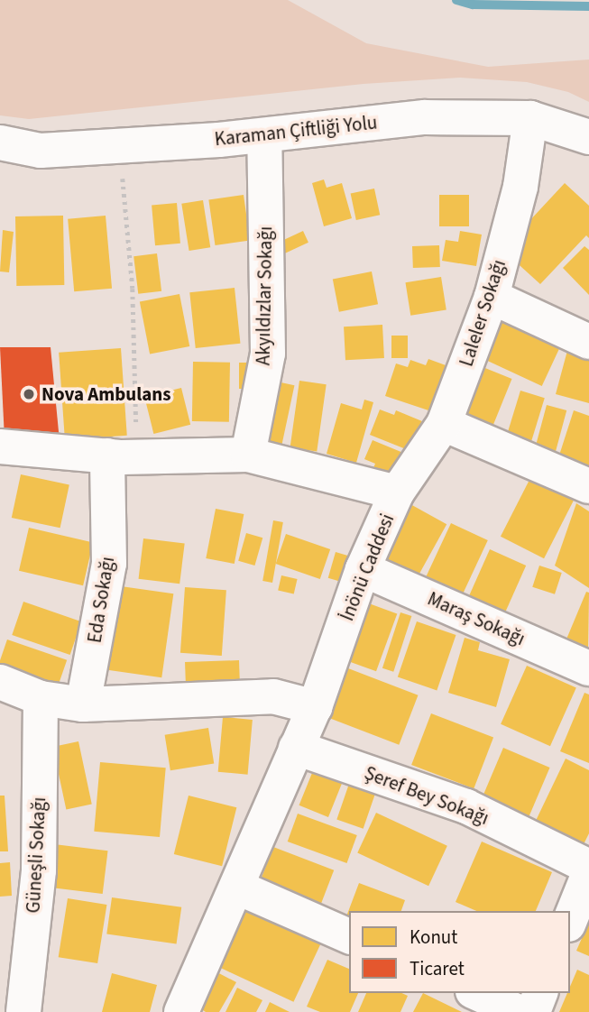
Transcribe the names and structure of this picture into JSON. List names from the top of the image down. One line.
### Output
{"streets":{"street":["Karaman Çiftliği Yolu","Akyıldızlar Sokağı","Laleler Sokağı","İnönü Caddesi","Eda Sokağı","Maraş Sokağı","Şeref Bey Sokağı","Güneşli Sokağı"]},"crossings":[["Karaman Çiftliği Yolu","Akyıldızlar Sokağı"],["Karaman Çiftliği Yolu","Laleler Sokağı"],["Akyıldızlar Sokağı","İnönü Caddesi"],["Laleler Sokağı","İnönü Caddesi"],["İnönü Caddesi","Eda Sokağı"],["İnönü Caddesi","Maraş Sokağı"],["İnönü Caddesi","Şeref Bey Sokağı"]],"places":["Nova Ambulans"],"legend":["Konut","Ticaret"]}
